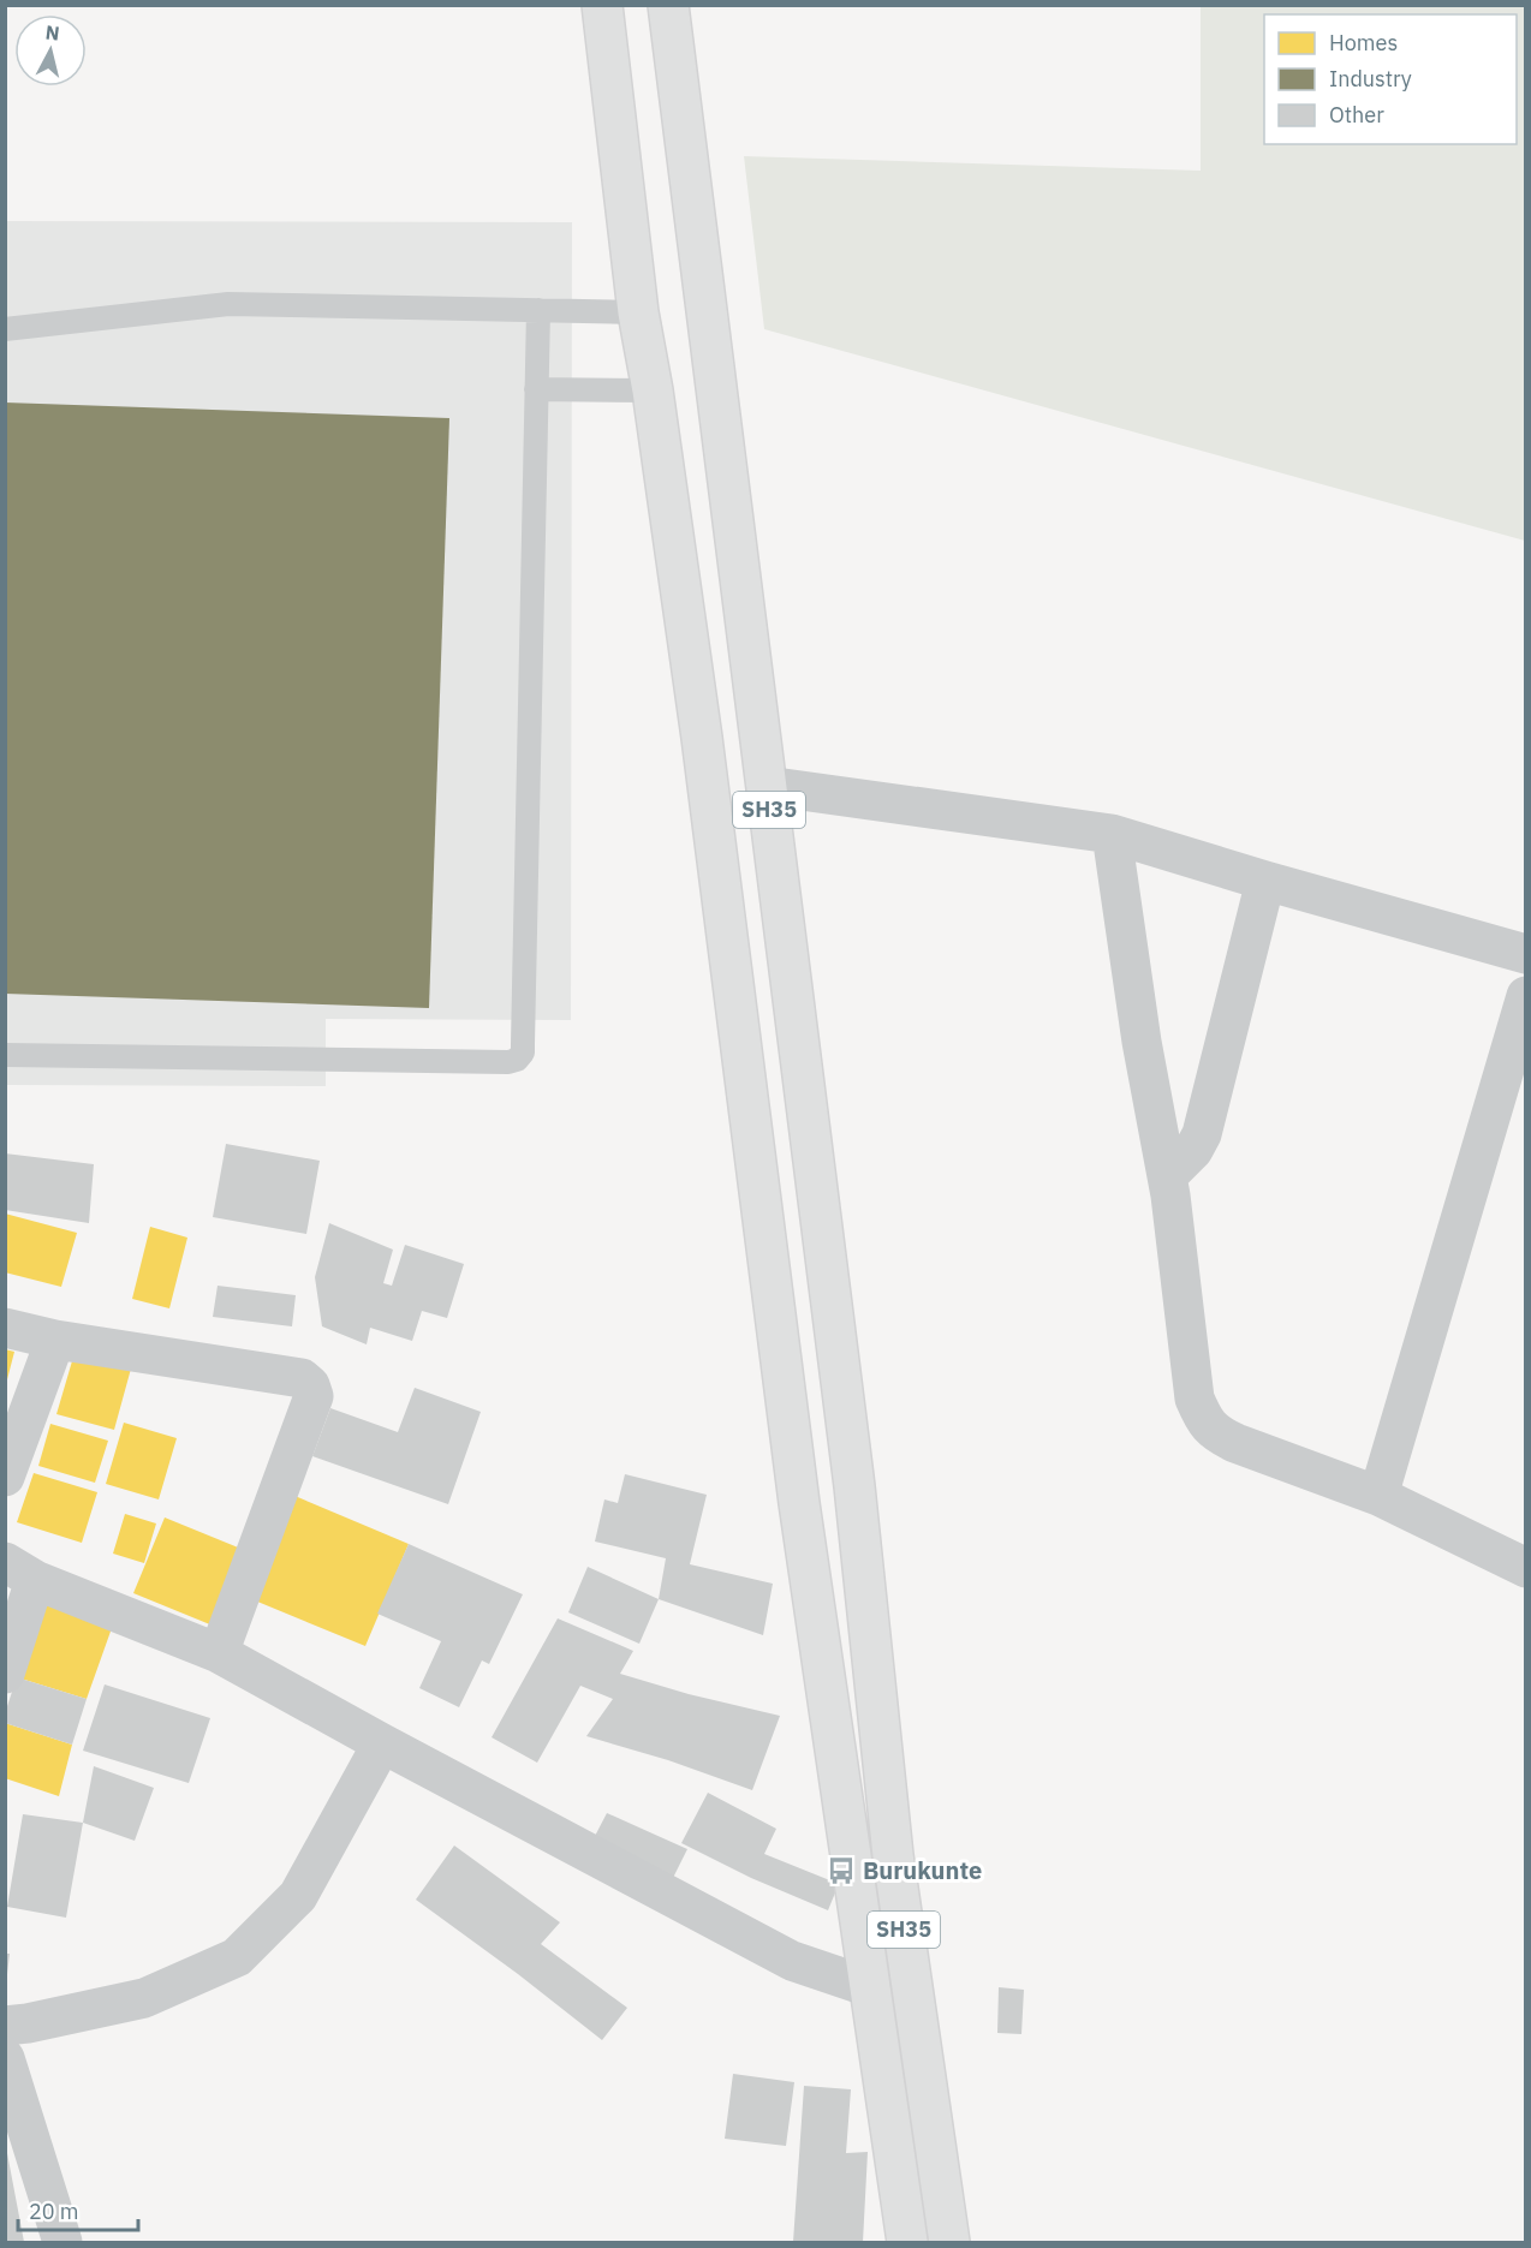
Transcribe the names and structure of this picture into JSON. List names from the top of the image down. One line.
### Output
{"streets":{"main road":["SH35"]},"places":{"bus stop":["Burukunte"]},"legend":["Homes","Industry","Other"],"scale_bar":"20 m","north":"top"}
